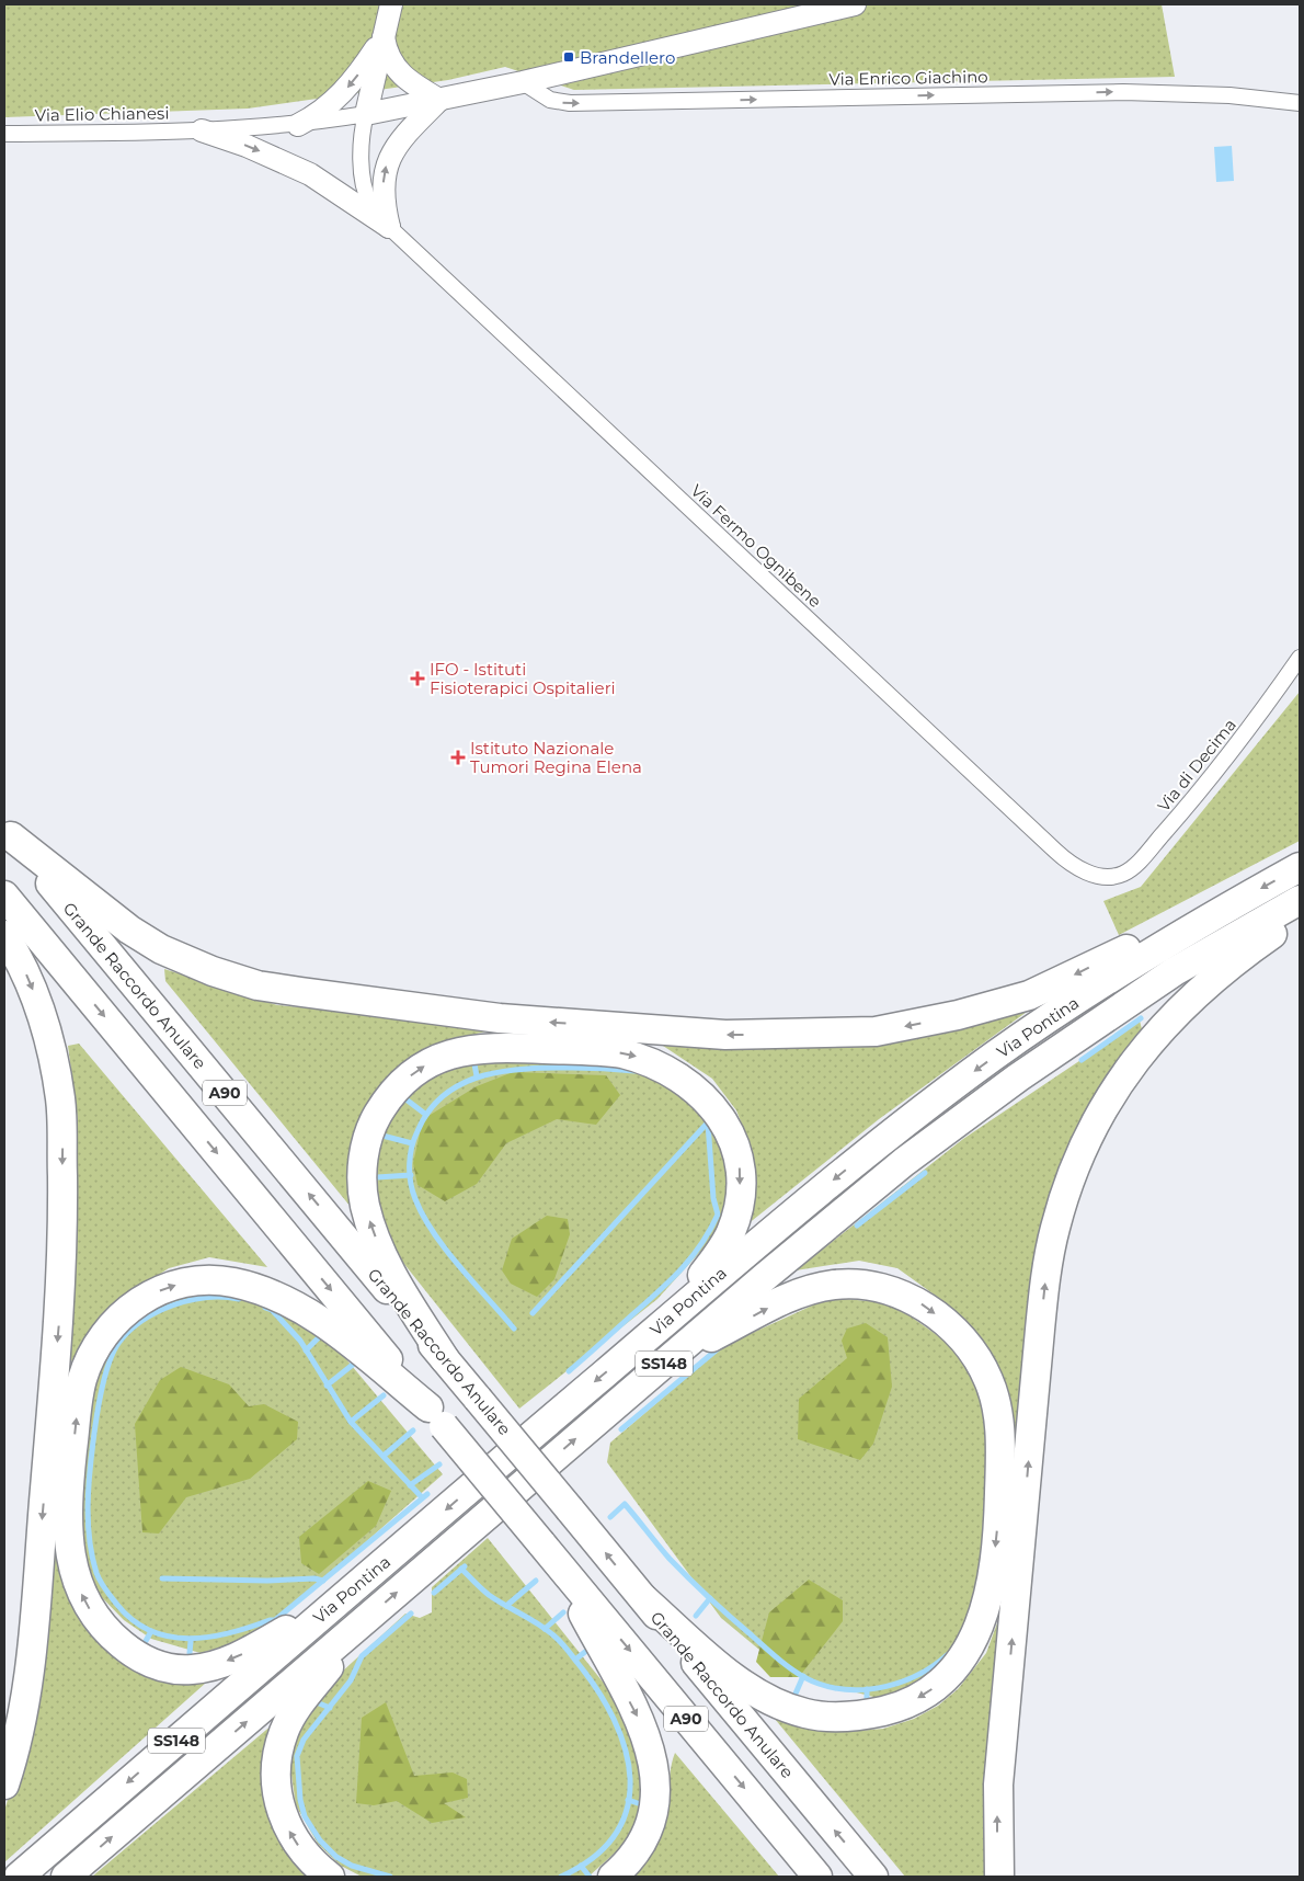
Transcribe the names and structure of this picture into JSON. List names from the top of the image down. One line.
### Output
{"streets":{"highway":["Grande Raccordo Anulare","Via Pontina","A90","SS148"],"street":["Via Enrico Giachino","Via Elio Chianesi","Via Fermo Ognibene","Via di Decima"]},"crossings":[["Via Elio Chianesi","Via Fermo Ognibene"],["Via Fermo Ognibene","Via di Decima"]],"places":{"transit":["Brandellero"],"health":["IFO - Istituti Fisioterapici Ospitalieri","Istituto Nazionale Tumori Regina Elena"]}}
